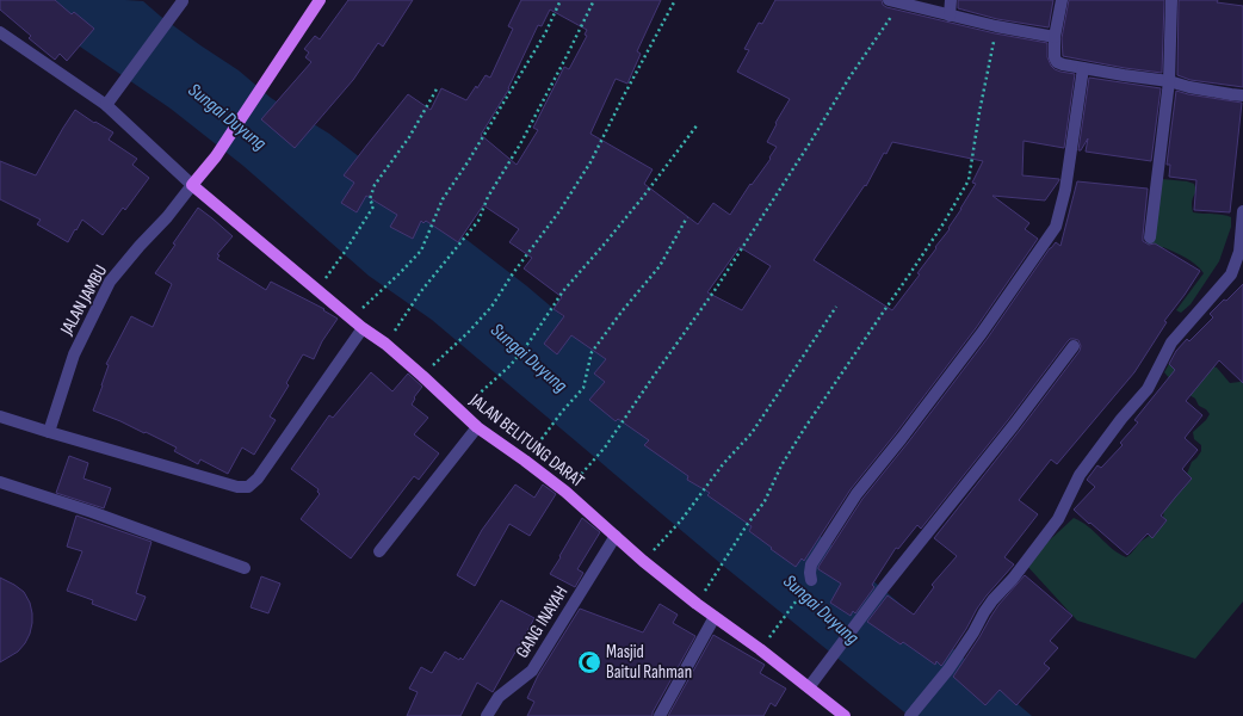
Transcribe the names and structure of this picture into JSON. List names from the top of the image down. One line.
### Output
{"streets":{"main road":["JALAN JAMBU","JALAN BELITUNG DARAT"],"street":["GANG INAYAH"]},"crossings":[["JALAN JAMBU","JALAN BELITUNG DARAT"],["JALAN BELITUNG DARAT","GANG INAYAH"]],"water":["Sungai Duyung"],"places":{"mosque":["Masjid Baitul Rahman"]}}
